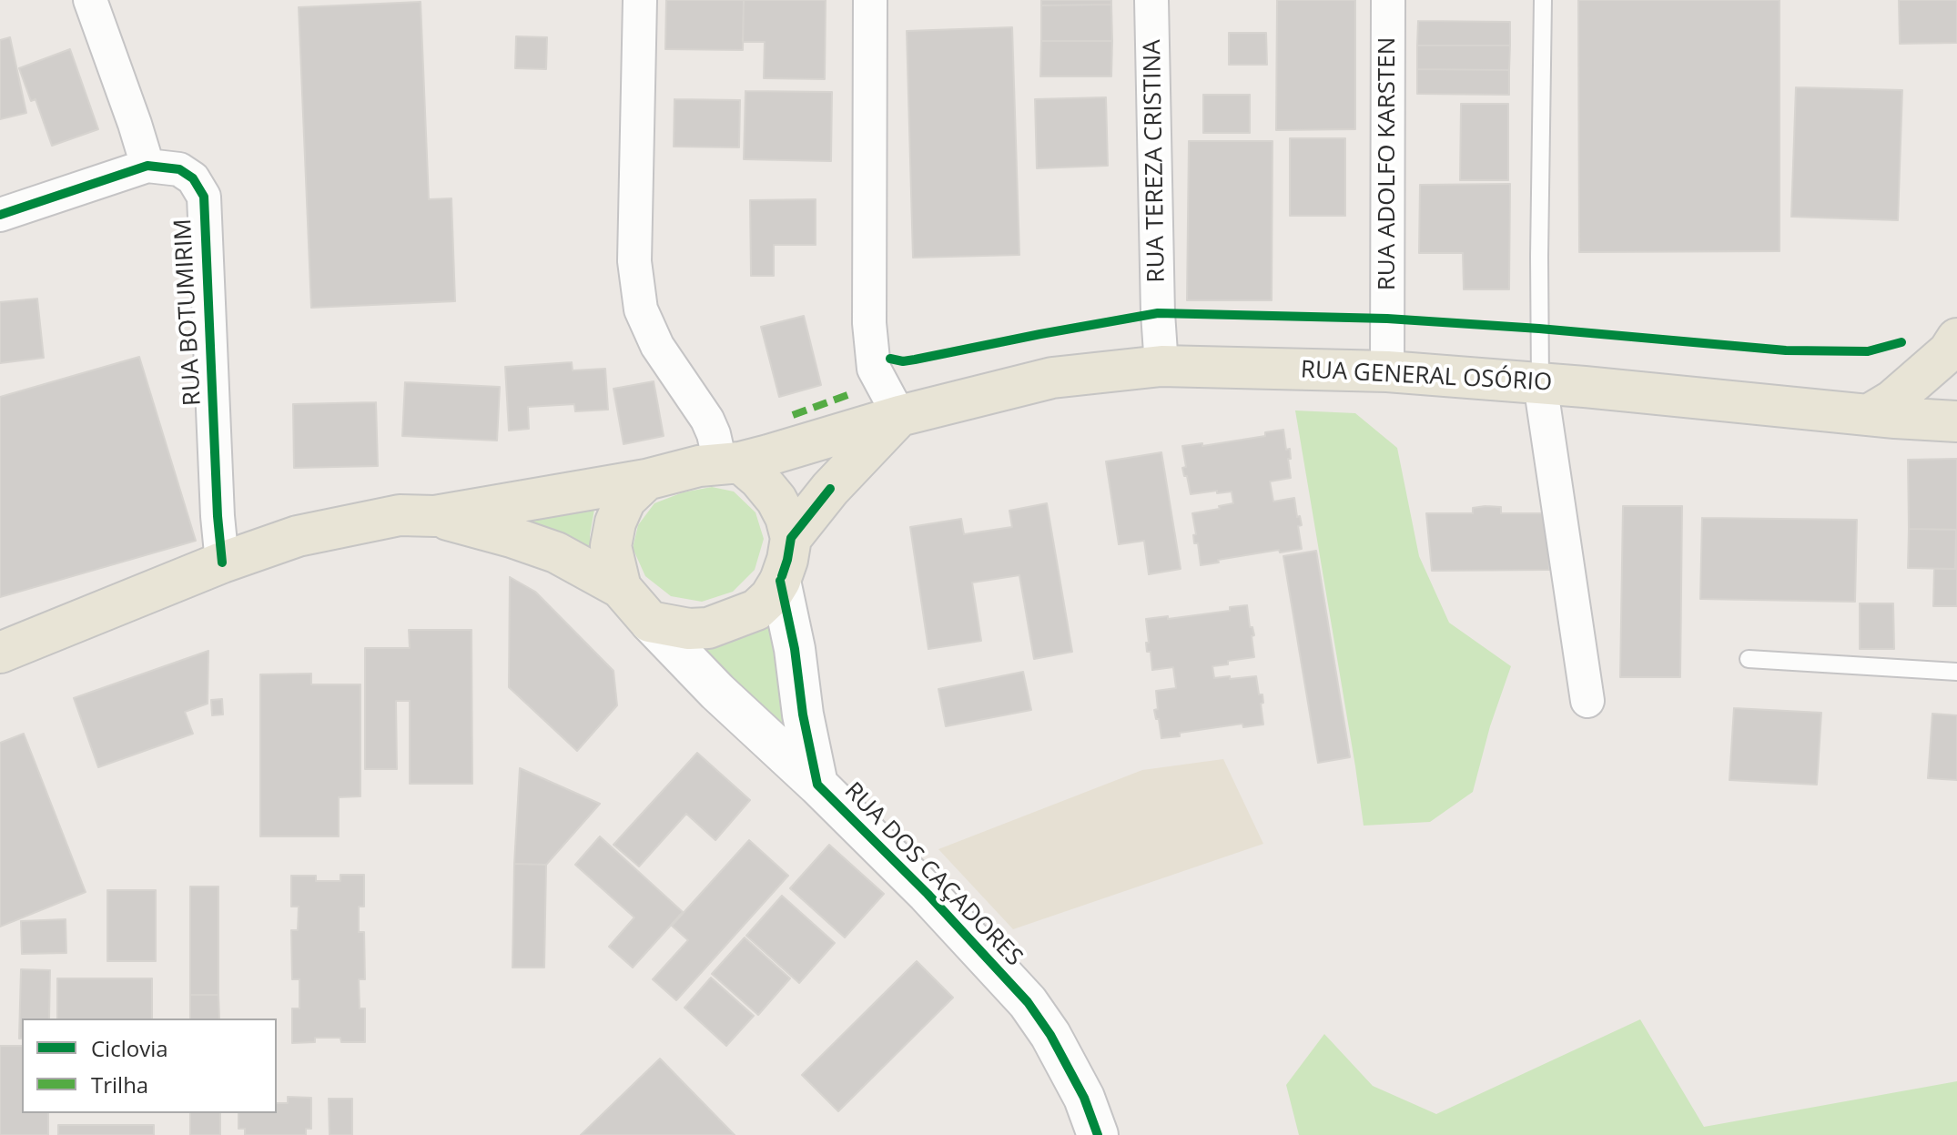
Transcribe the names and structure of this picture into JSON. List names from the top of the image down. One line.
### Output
{"streets":{"main road":["RUA GENERAL OSÓRIO","RUA DOS CAÇADORES"],"street":["RUA TEREZA CRISTINA","RUA ADOLFO KARSTEN","RUA BOTUMIRIM"]},"crossings":[["RUA TEREZA CRISTINA","RUA GENERAL OSÓRIO"],["RUA ADOLFO KARSTEN","RUA GENERAL OSÓRIO"],["RUA GENERAL OSÓRIO","RUA DOS CAÇADORES"]],"legend":["Ciclovia","Trilha"]}
